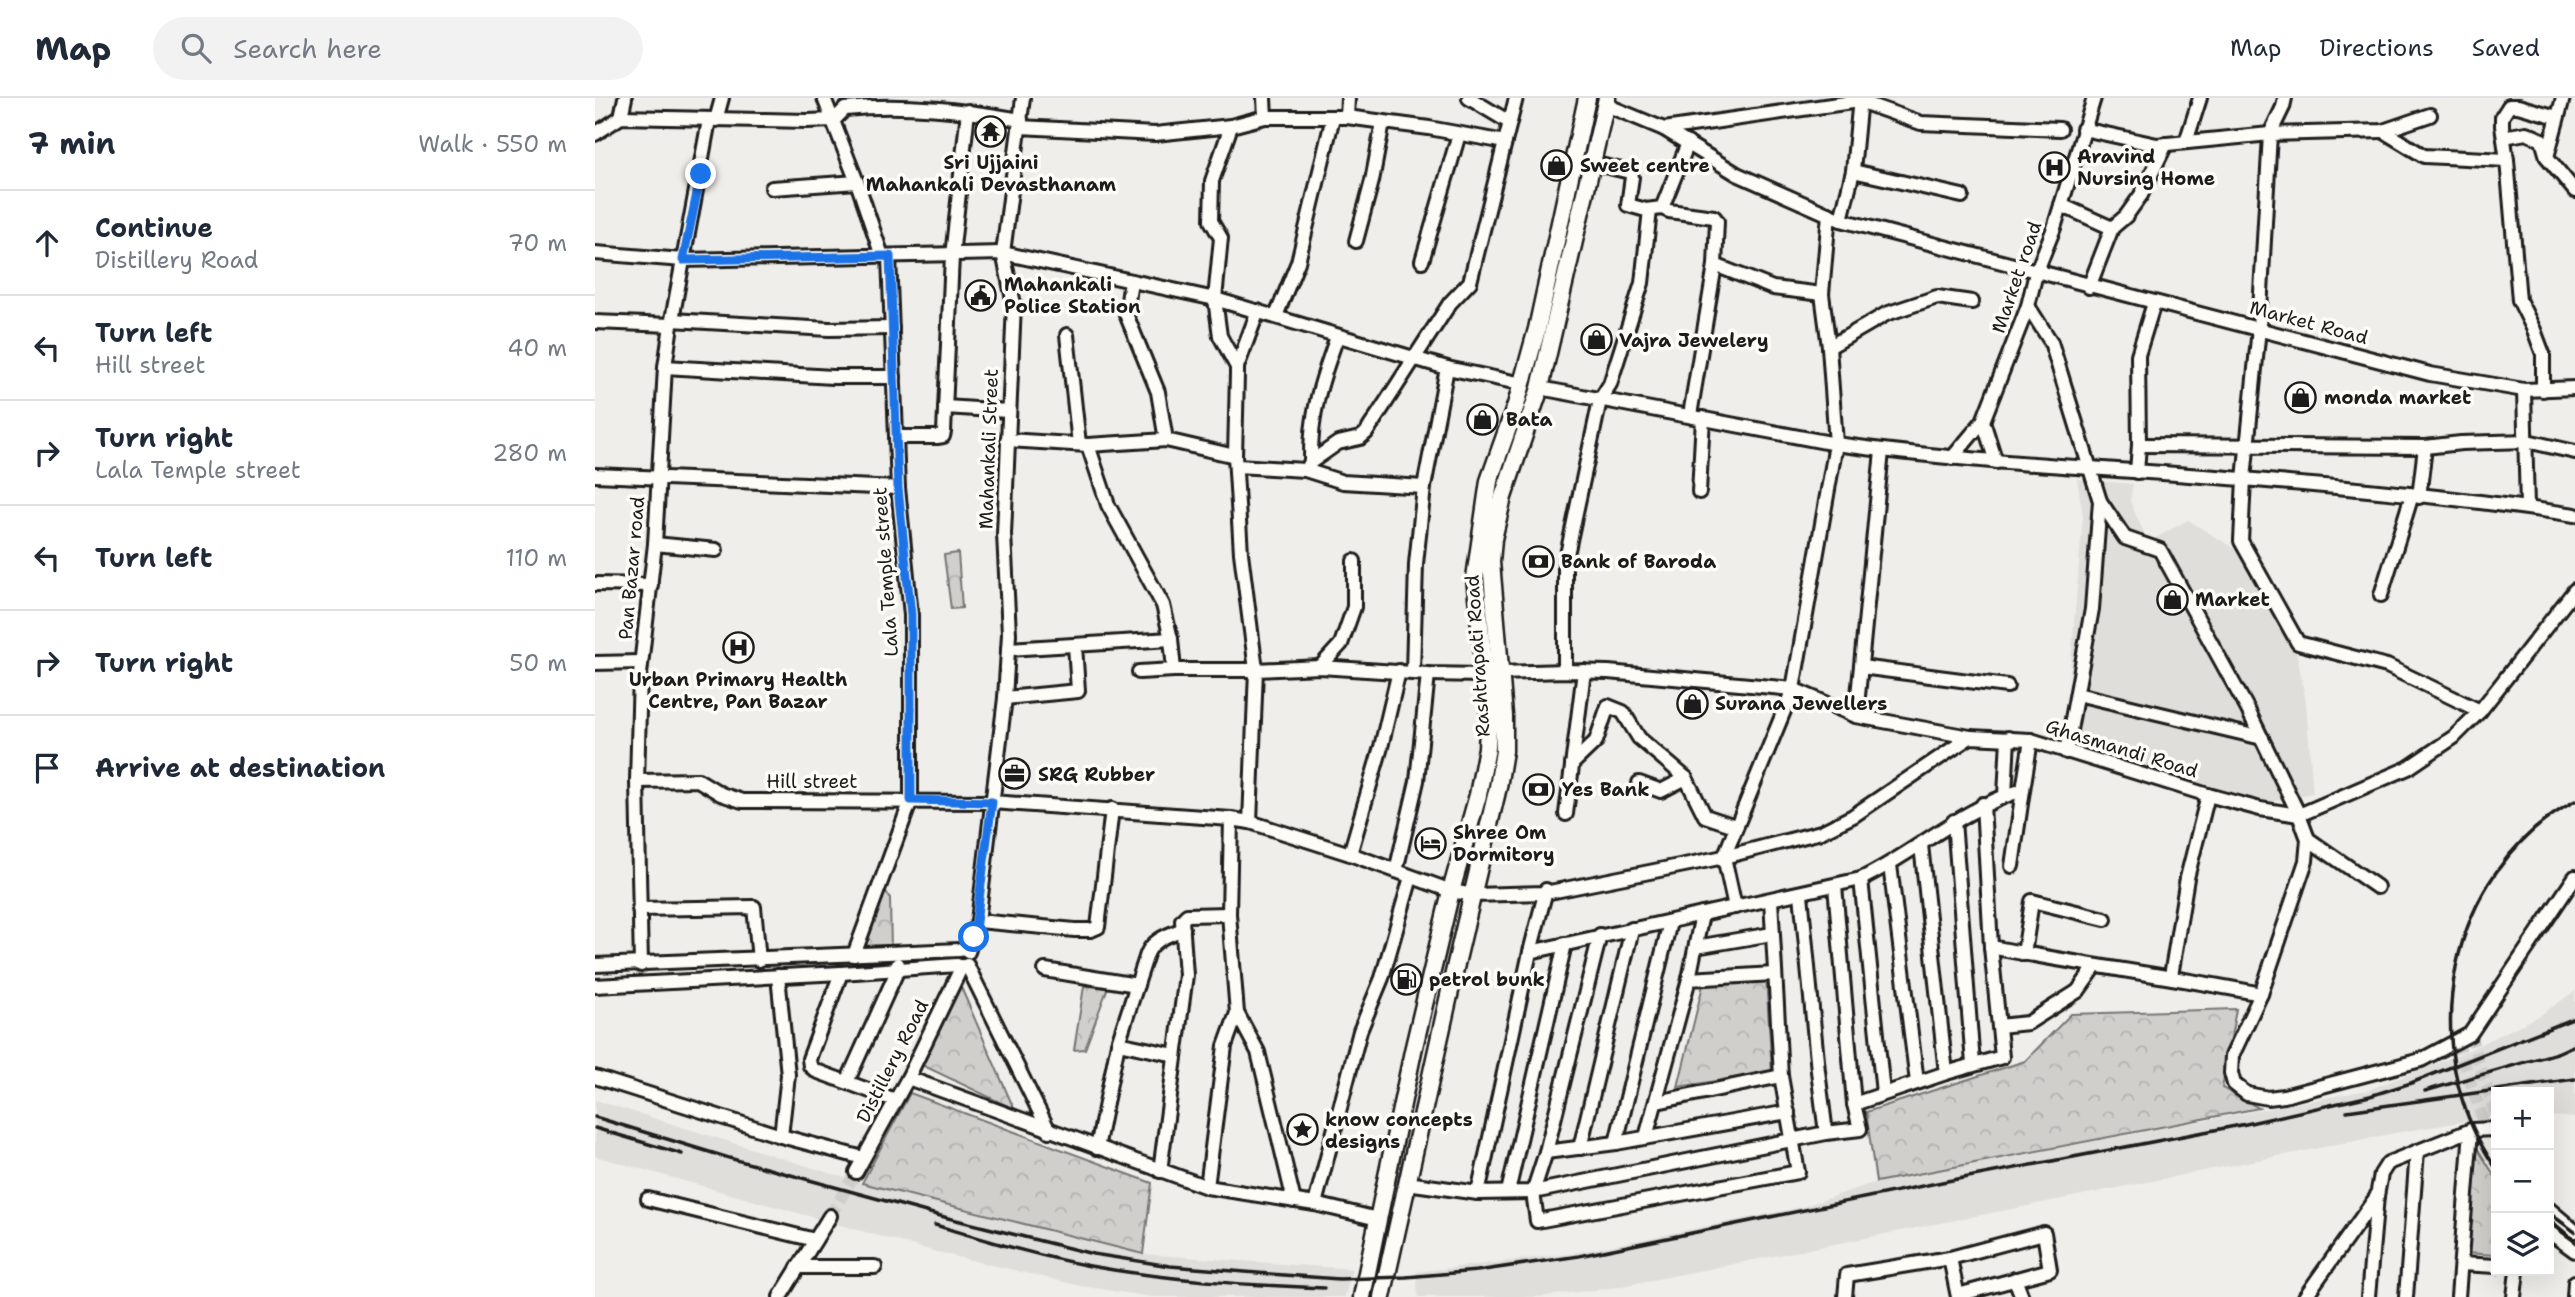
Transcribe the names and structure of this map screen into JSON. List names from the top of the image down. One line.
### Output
{"streets":{"main road":["Rashtrapati Road"],"street":["Market road","Market Road","Mahankali Street","Pan Bazar road","Lala Temple street","Ghasmandi Road","Hill street","Distillery Road"]},"crossings":[["Market road","Market Road"],["Market Road","Rashtrapati Road"],["Mahankali Street","Hill street"],["Mahankali Street","Distillery Road"],["Pan Bazar road","Hill street"],["Lala Temple street","Hill street"],["Rashtrapati Road","Ghasmandi Road"],["Rashtrapati Road","Hill street"],["Hill street","Distillery Road"]],"places":{"temple":["Sri Ujjaini Mahankali Devasthanam"],"shop":["Sweet centre","Vajra Jewelery","monda market","Bata","Market","Surana Jewellers"],"hospital":["Aravind Nursing Home","Urban Primary Health Centre, Pan Bazar"],"public building":["Mahankali Police Station"],"bank":["Bank of Baroda","Yes Bank"],"office":["SRG Rubber"],"hotel":["Shree Om Dormitory"],"fuel station":["petrol bunk"],"place":["know concepts designs"]},"page":{"header":"Map","search":"Search here","nav":["Map","Directions","Saved"],"heading":["7 min","Walk · 550 m"],"list":[["Continue","Distillery Road","70 m"],["Turn left","Hill street","40 m"],["Turn right","Lala Temple street","280 m"],["Turn left","110 m"],["Turn right","50 m"],"Arrive at destination"],"map_buttons":["+","−"]}}
